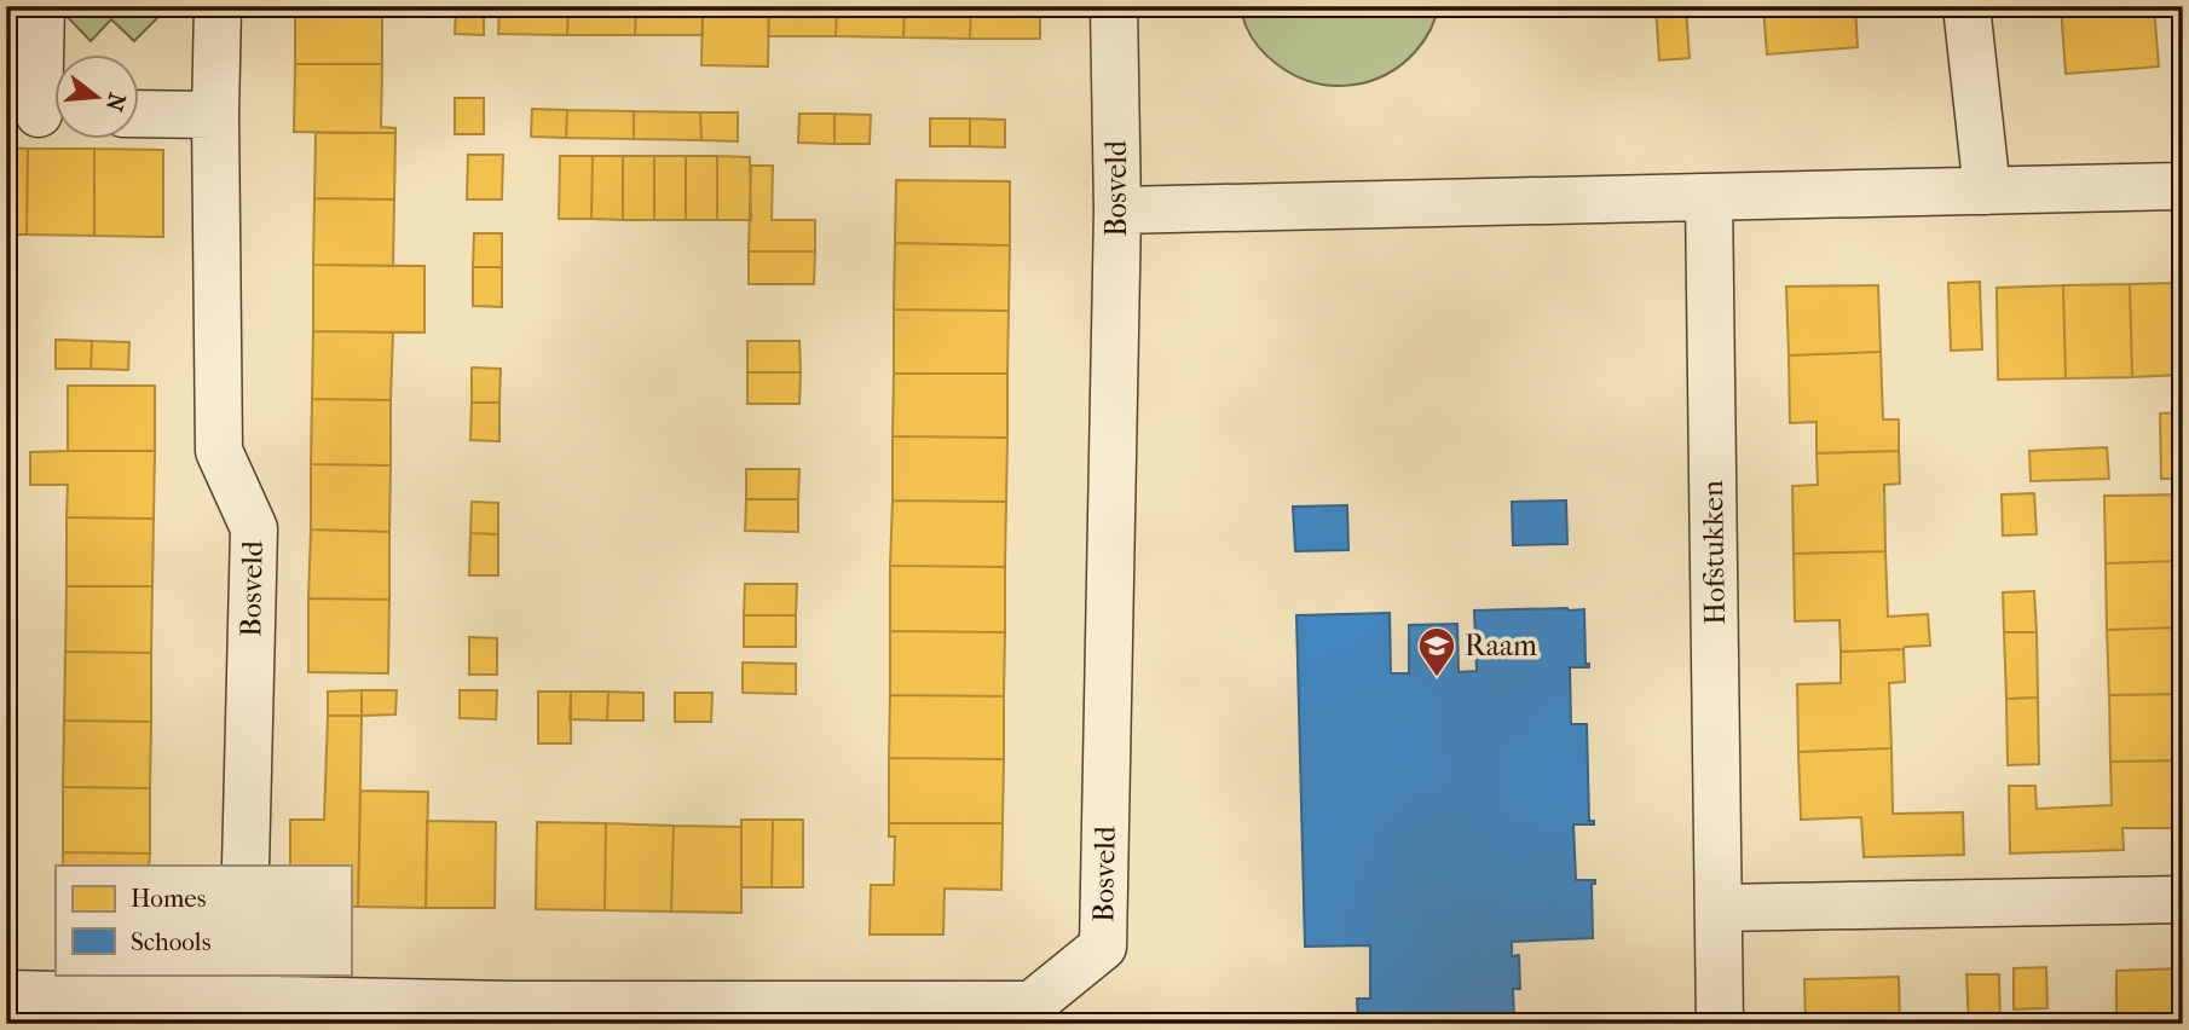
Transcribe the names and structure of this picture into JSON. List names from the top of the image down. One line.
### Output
{"streets":{"street":["Bosveld","Hofstukken"]},"places":{"school or university":["Raam"]},"legend":["Homes","Schools"],"north":"right"}
